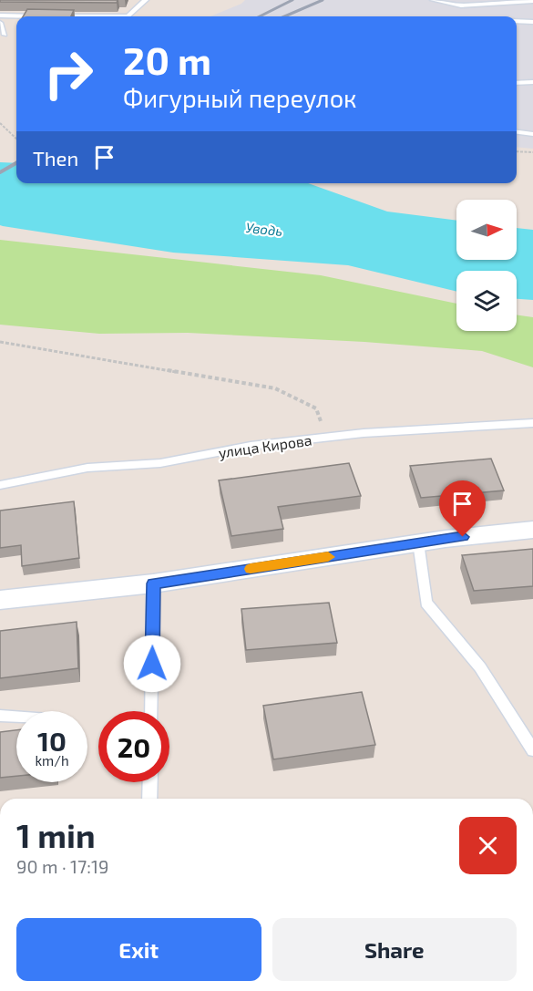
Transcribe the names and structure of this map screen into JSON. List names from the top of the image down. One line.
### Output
{"streets":{"lane":["улица Кирова"]},"water":["Уводь"],"north":"right","page":{"turn":["20 m","Фигурный переулок"],"then":"Then","speed":"10 km/h","limit":"20","heading":["1 min","90 m · 17:19"],"buttons":["Exit","Share"]}}
